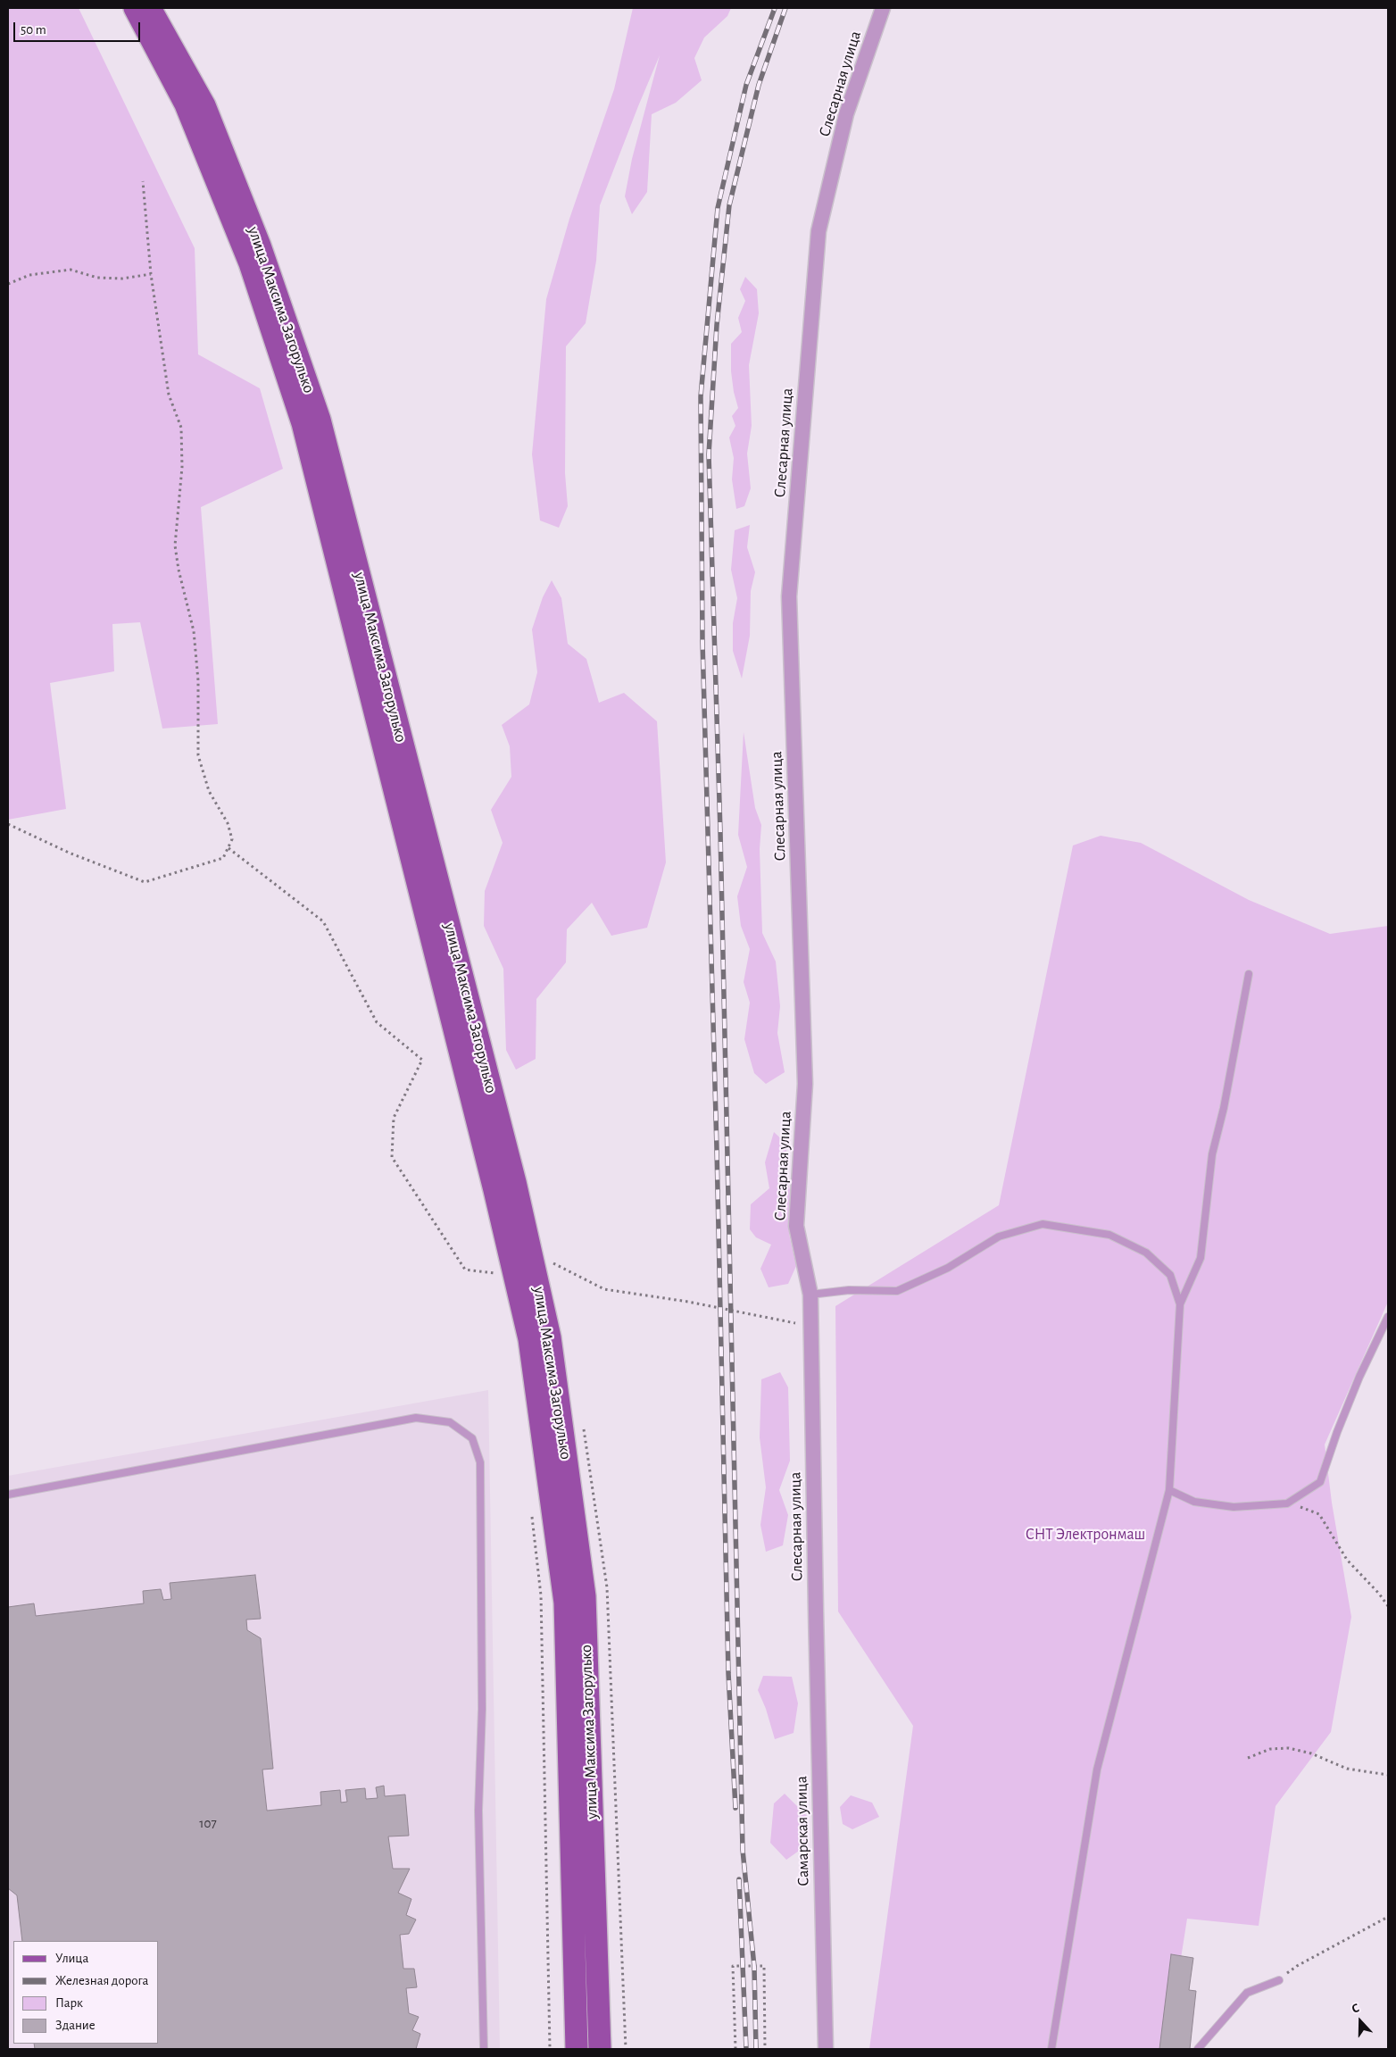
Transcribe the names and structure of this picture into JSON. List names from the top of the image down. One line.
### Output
{"streets":{"main road":["улица Максима Загорулько"],"street":["Слесарная улица","Самарская улица"]},"crossings":[["Слесарная улица","Самарская улица"]],"parks":["СНТ Электронмаш"],"house_numbers":["107"],"legend":["Улица","Железная дорога","Парк","Здание"],"scale_bar":"50 m","north":"top"}
